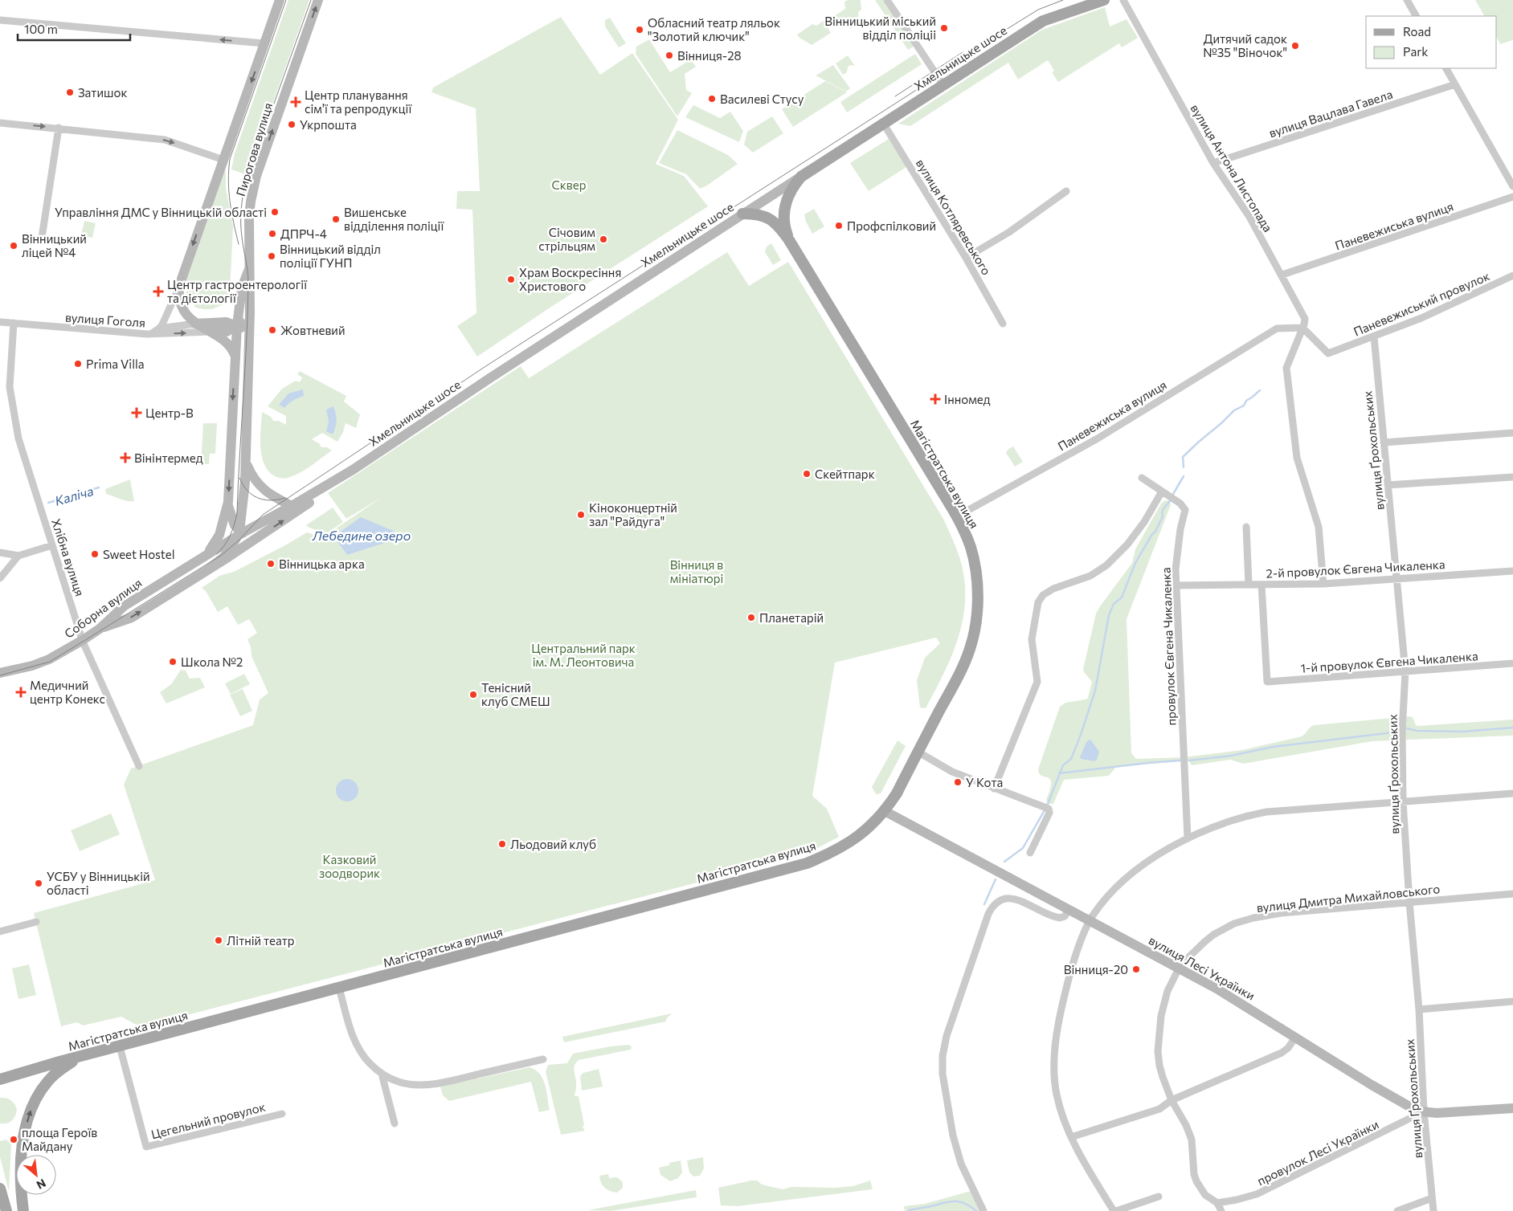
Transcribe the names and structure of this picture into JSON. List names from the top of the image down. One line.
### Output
{"streets":{"main road":["Хмельницьке шосе","Пирогова вулиця","Магістратська вулиця","Соборна вулиця","вулиця Лесі Українки"],"street":["вулиця Вацлава Гавела","вулиця Антона Листопада","вулиця Котляревського","Паневежиська вулиця","Паневежиський провулок","вулиця Гоголя","вулиця Ґрохольських","Хлібна вулиця","2-й провулок Євгена Чикаленка","провулок Євгена Чикаленка","1-й провулок Євгена Чикаленка","вулиця Дмитра Михайловського","Цегельний провулок","провулок Лесі Українки"]},"crossings":[["Хмельницьке шосе","Пирогова вулиця"],["Хмельницьке шосе","вулиця Котляревського"],["Хмельницьке шосе","Соборна вулиця"],["вулиця Вацлава Гавела","вулиця Антона Листопада"],["Пирогова вулиця","вулиця Гоголя"],["вулиця Антона Листопада","Паневежиська вулиця"],["вулиця Антона Листопада","Паневежиський провулок"],["Паневежиська вулиця","Паневежиський провулок"],["Паневежиська вулиця","Магістратська вулиця"],["Паневежиський провулок","вулиця Ґрохольських"],["вулиця Гоголя","Хлібна вулиця"],["вулиця Ґрохольських","2-й провулок Євгена Чикаленка"],["вулиця Ґрохольських","1-й провулок Євгена Чикаленка"],["вулиця Ґрохольських","вулиця Дмитра Михайловського"],["вулиця Ґрохольських","вулиця Лесі Українки"],["вулиця Ґрохольських","провулок Лесі Українки"],["Магістратська вулиця","вулиця Лесі Українки"],["Магістратська вулиця","Цегельний провулок"],["Хлібна вулиця","Соборна вулиця"],["2-й провулок Євгена Чикаленка","провулок Євгена Чикаленка"],["2-й провулок Євгена Чикаленка","1-й провулок Євгена Чикаленка"],["вулиця Дмитра Михайловського","вулиця Лесі Українки"],["вулиця Дмитра Михайловського","провулок Лесі Українки"],["вулиця Лесі Українки","провулок Лесі Українки"]],"water":["Каліча","Лебедине озеро"],"parks":["Сквер","Вінниця в мініатюрі","Центральний парк ім. М. Леонтовича","Казковий зоодворик"],"places":{"other":["Вінницький міський відділ поліціі","Обласний театр ляльок \"Золотий ключик\"","Дитячий садок №35 \"Віночок\"","Вінниця-28","Затишок","Василеві Стусу","Укрпошта","Управління ДМС у Вінницькій області","Вишенське відділення поліції","Профспілковий","ДПРЧ-4","Січовим стрільцям","Вінницький ліцей №4","Вінницький відділ поліції ГУНП","Храм Воскресіння Христового","Жовтневий","Prima Villa","Скейтпарк","Кіноконцертній зал \"Райдуга\"","Sweet Hostel","Вінницька арка","Планетарій","Школа №2","Тенісний клуб СМЕШ","У Кота","Льодовий клуб","УСБУ у Вінницькій області","Літній театр","Вінниця-20","площа Героїв Майдану"],"health":["Центр планування сім'ї та репродукції","Центр гастроентерології та дієтології","Інномед","Центр-В","Вінінтермед","Медичний центр Конекс"]},"legend":["Road","Park"],"scale_bar":"100 m","north":"bottom right"}
